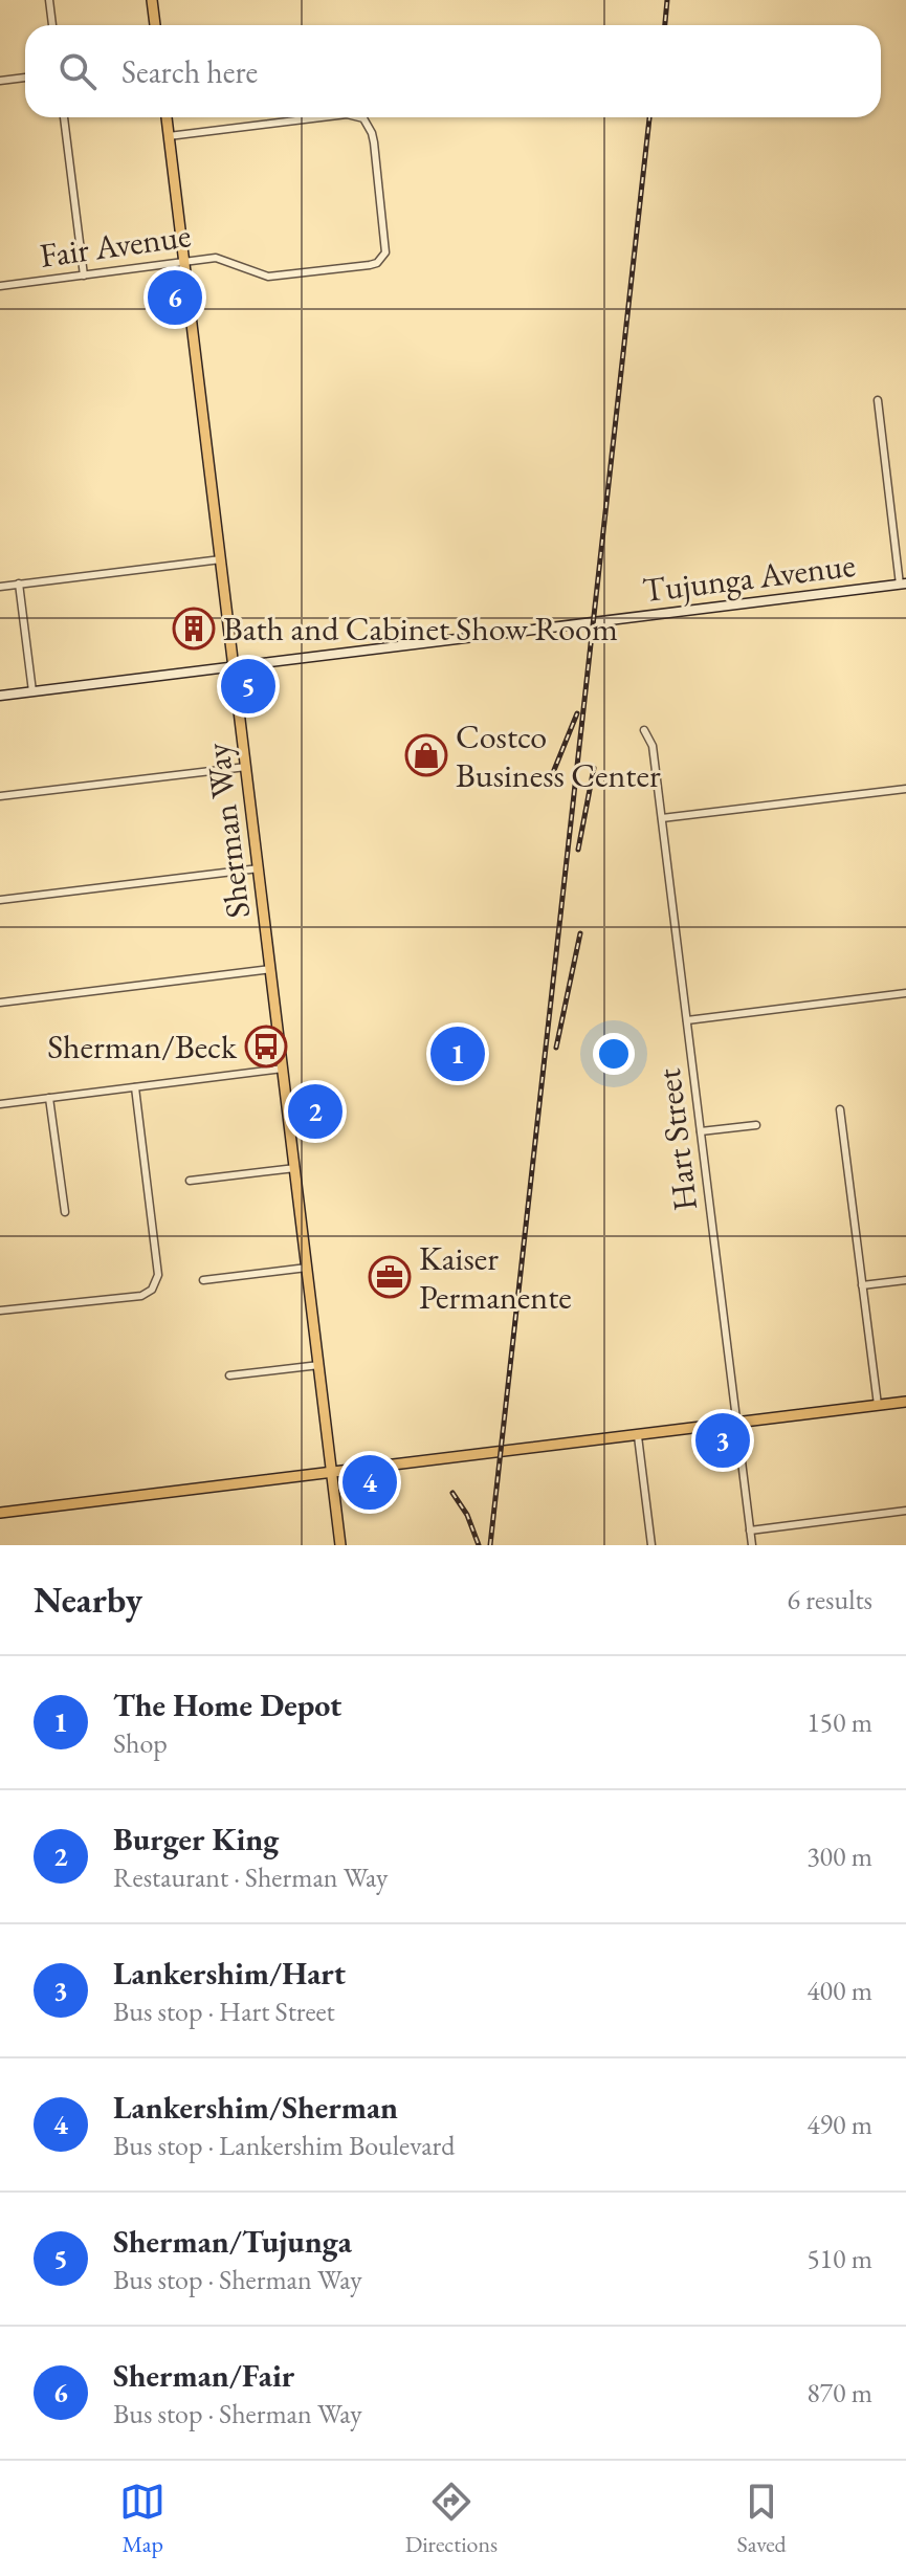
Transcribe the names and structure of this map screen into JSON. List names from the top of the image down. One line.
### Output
{"streets":{"main road":["Sherman Way"],"street":["Fair Avenue","Tujunga Avenue","Hart Street"]},"crossings":[["Fair Avenue","Sherman Way"],["Tujunga Avenue","Sherman Way"]],"places":{"building":["Bath and Cabinet Show Room"],"shop":["Costco Business Center"],"bus stop":["Sherman/Beck"],"office":["Kaiser Permanente"]},"page":{"search":"Search here","pins":["6","5","1","2","3","4"],"heading":["Nearby","6 results"],"list":[{"mark":"1","name":"The Home Depot","note":"Shop","value":"150 m"},{"mark":"2","name":"Burger King","note":"Restaurant · Sherman Way","value":"300 m"},{"mark":"3","name":"Lankershim/Hart","note":"Bus stop · Hart Street","value":"400 m"},{"mark":"4","name":"Lankershim/Sherman","note":"Bus stop · Lankershim Boulevard","value":"490 m"},{"mark":"5","name":"Sherman/Tujunga","note":"Bus stop · Sherman Way","value":"510 m"},{"mark":"6","name":"Sherman/Fair","note":"Bus stop · Sherman Way","value":"870 m"}],"nav":["Map","Directions","Saved"]}}
